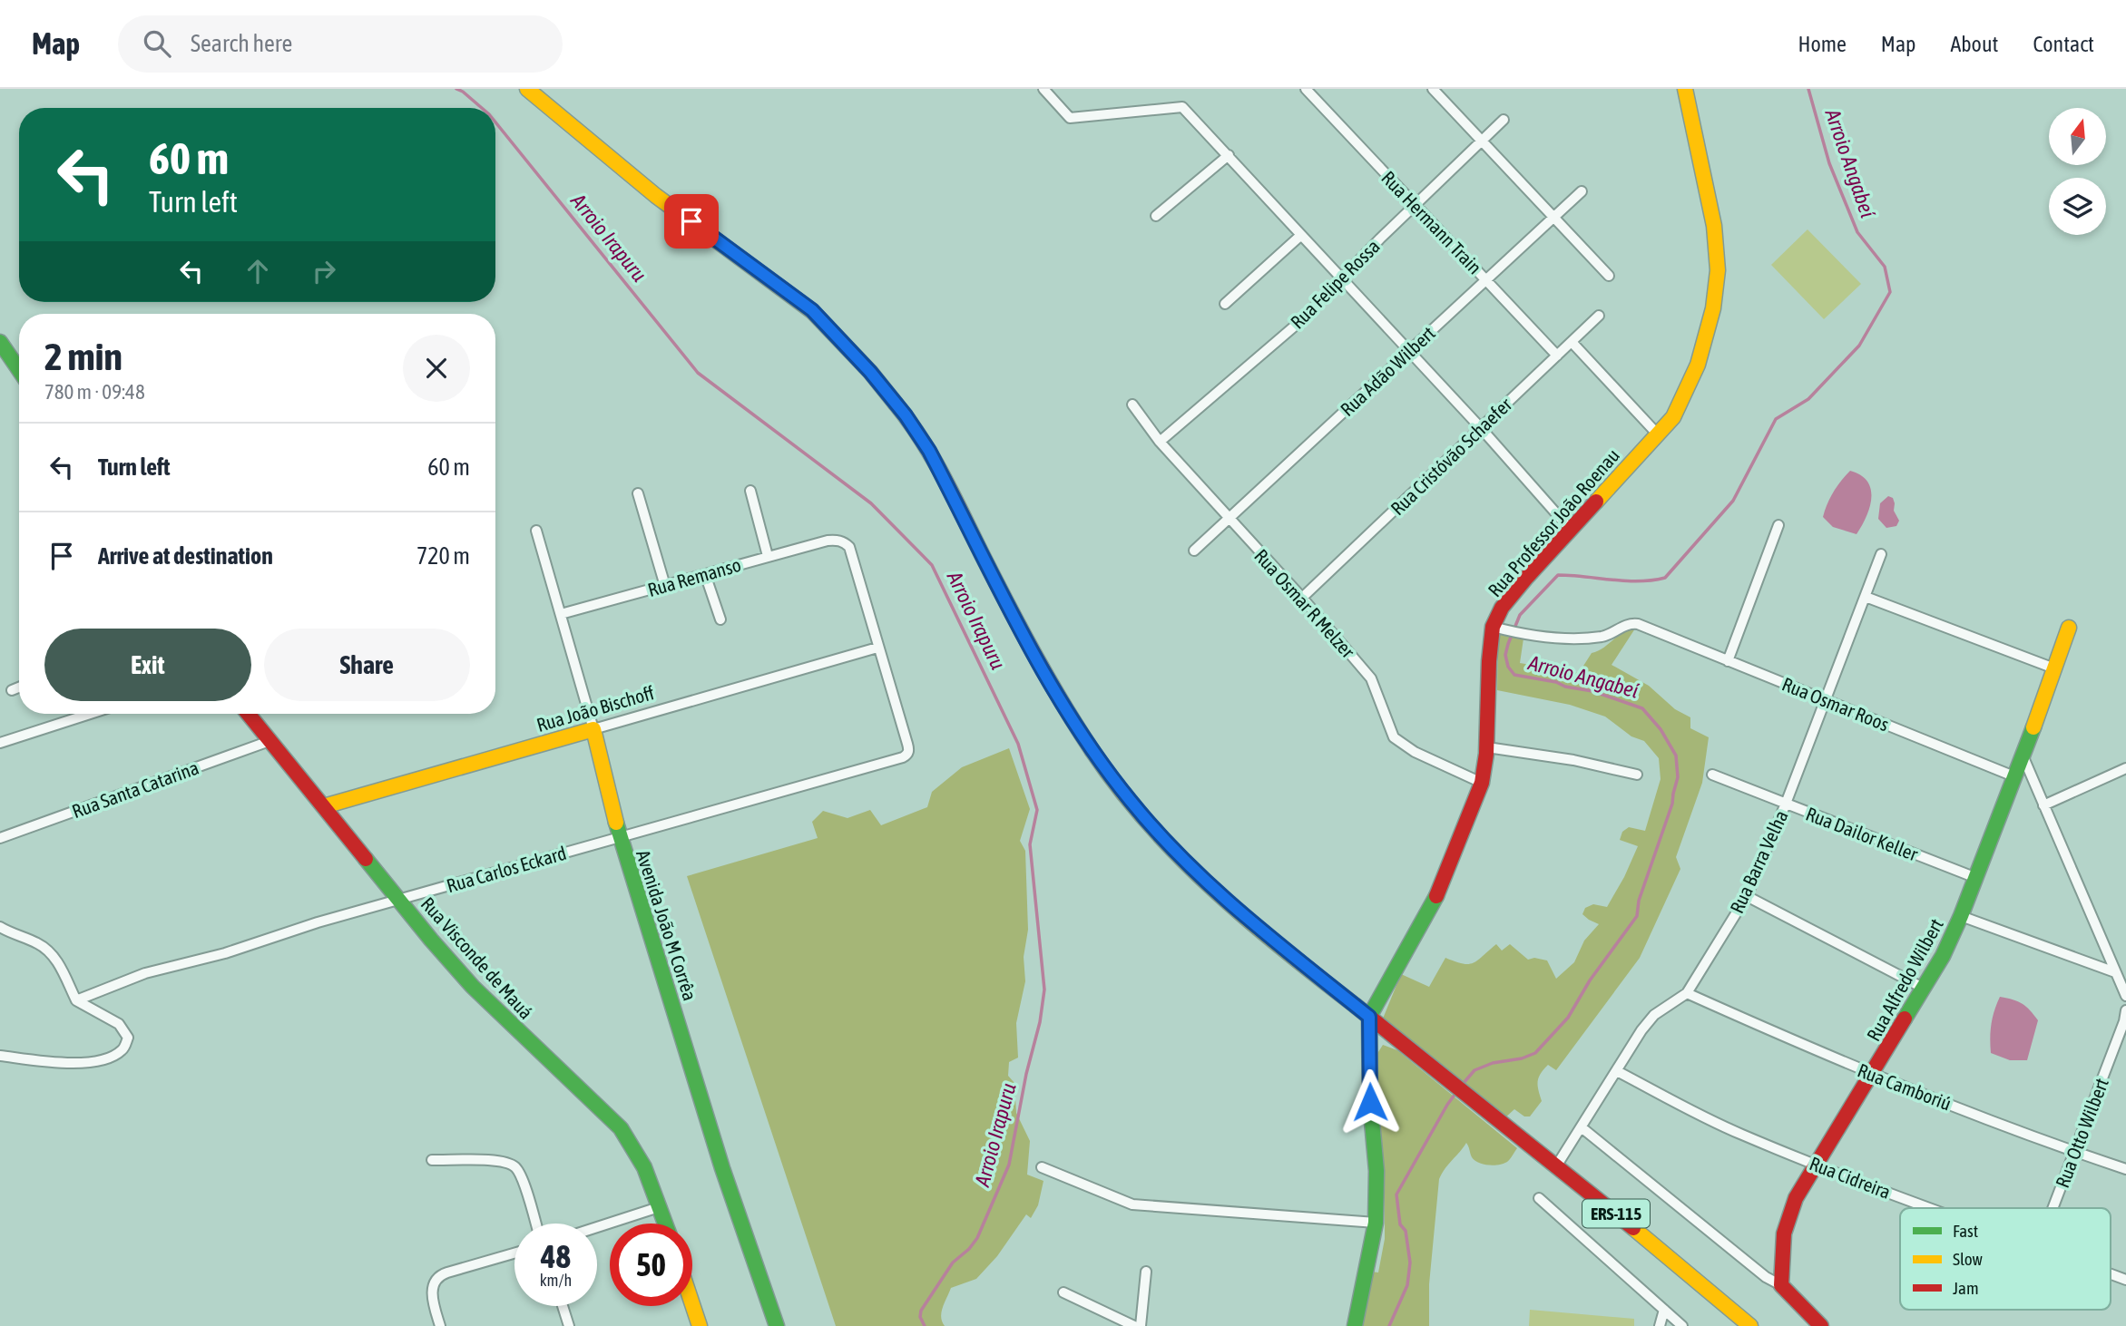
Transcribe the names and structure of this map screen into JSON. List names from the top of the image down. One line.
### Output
{"streets":{"main road":["Rua Professor João Roenau","Rua João Bischoff","Avenida João M Corrêa","Rua Visconde de Mauá","Rua Alfredo Wilbert","ERS-115"],"street":["Rua Hermann Train","Rua Felipe Rossa","Rua Adão Wilbert","Rua Cristóvão Schaefer","Rua Remanso","Rua Osmar R Melzer","Rua Osmar Roos","Rua Santa Catarina","Rua Dailor Keller","Rua Barra Velha","Rua Carlos Eckard","Rua Camboriú","Rua Otto Wilbert","Rua Cidreira"]},"crossings":[["Rua Hermann Train","Rua Felipe Rossa"],["Rua Hermann Train","Rua Adão Wilbert"],["Rua Hermann Train","Rua Cristóvão Schaefer"],["Rua Felipe Rossa","Rua Osmar R Melzer"],["Rua Adão Wilbert","Rua Osmar R Melzer"],["Rua Cristóvão Schaefer","Rua Osmar R Melzer"],["Rua Professor João Roenau","Rua Osmar R Melzer"],["Rua Professor João Roenau","Rua Osmar Roos"],["Rua Professor João Roenau","ERS-115"],["Rua Remanso","Rua João Bischoff"],["Rua Remanso","Rua Carlos Eckard"],["Rua Remanso","Avenida João M Corrêa"],["Rua Osmar Roos","Rua Barra Velha"],["Rua Osmar Roos","Rua Alfredo Wilbert"],["Rua João Bischoff","Rua Carlos Eckard"],["Rua João Bischoff","Avenida João M Corrêa"],["Rua João Bischoff","Rua Visconde de Mauá"],["Rua Santa Catarina","Rua Visconde de Mauá"],["Rua Dailor Keller","Rua Barra Velha"],["Rua Dailor Keller","Rua Alfredo Wilbert"],["Rua Barra Velha","Rua Camboriú"],["Rua Barra Velha","Rua Cidreira"],["Rua Barra Velha","ERS-115"],["Rua Carlos Eckard","Avenida João M Corrêa"],["Rua Carlos Eckard","Rua Visconde de Mauá"],["Rua Alfredo Wilbert","Rua Camboriú"],["Rua Alfredo Wilbert","Rua Cidreira"],["Rua Camboriú","Rua Otto Wilbert"]],"water":["Arroio Angabeí","Arroio Irapuru"],"legend":["Fast","Slow","Jam"],"north":"top","page":{"header":"Map","search":"Search here","nav":["Home","Map","About","Contact"],"turn":["60 m","Turn left"],"heading":["2 min","780 m · 09:48"],"list":[{"name":"Turn left","value":"60 m"},{"name":"Arrive at destination","value":"720 m"}],"buttons":["Exit","Share"],"speed":"48 km/h","limit":"50"}}
